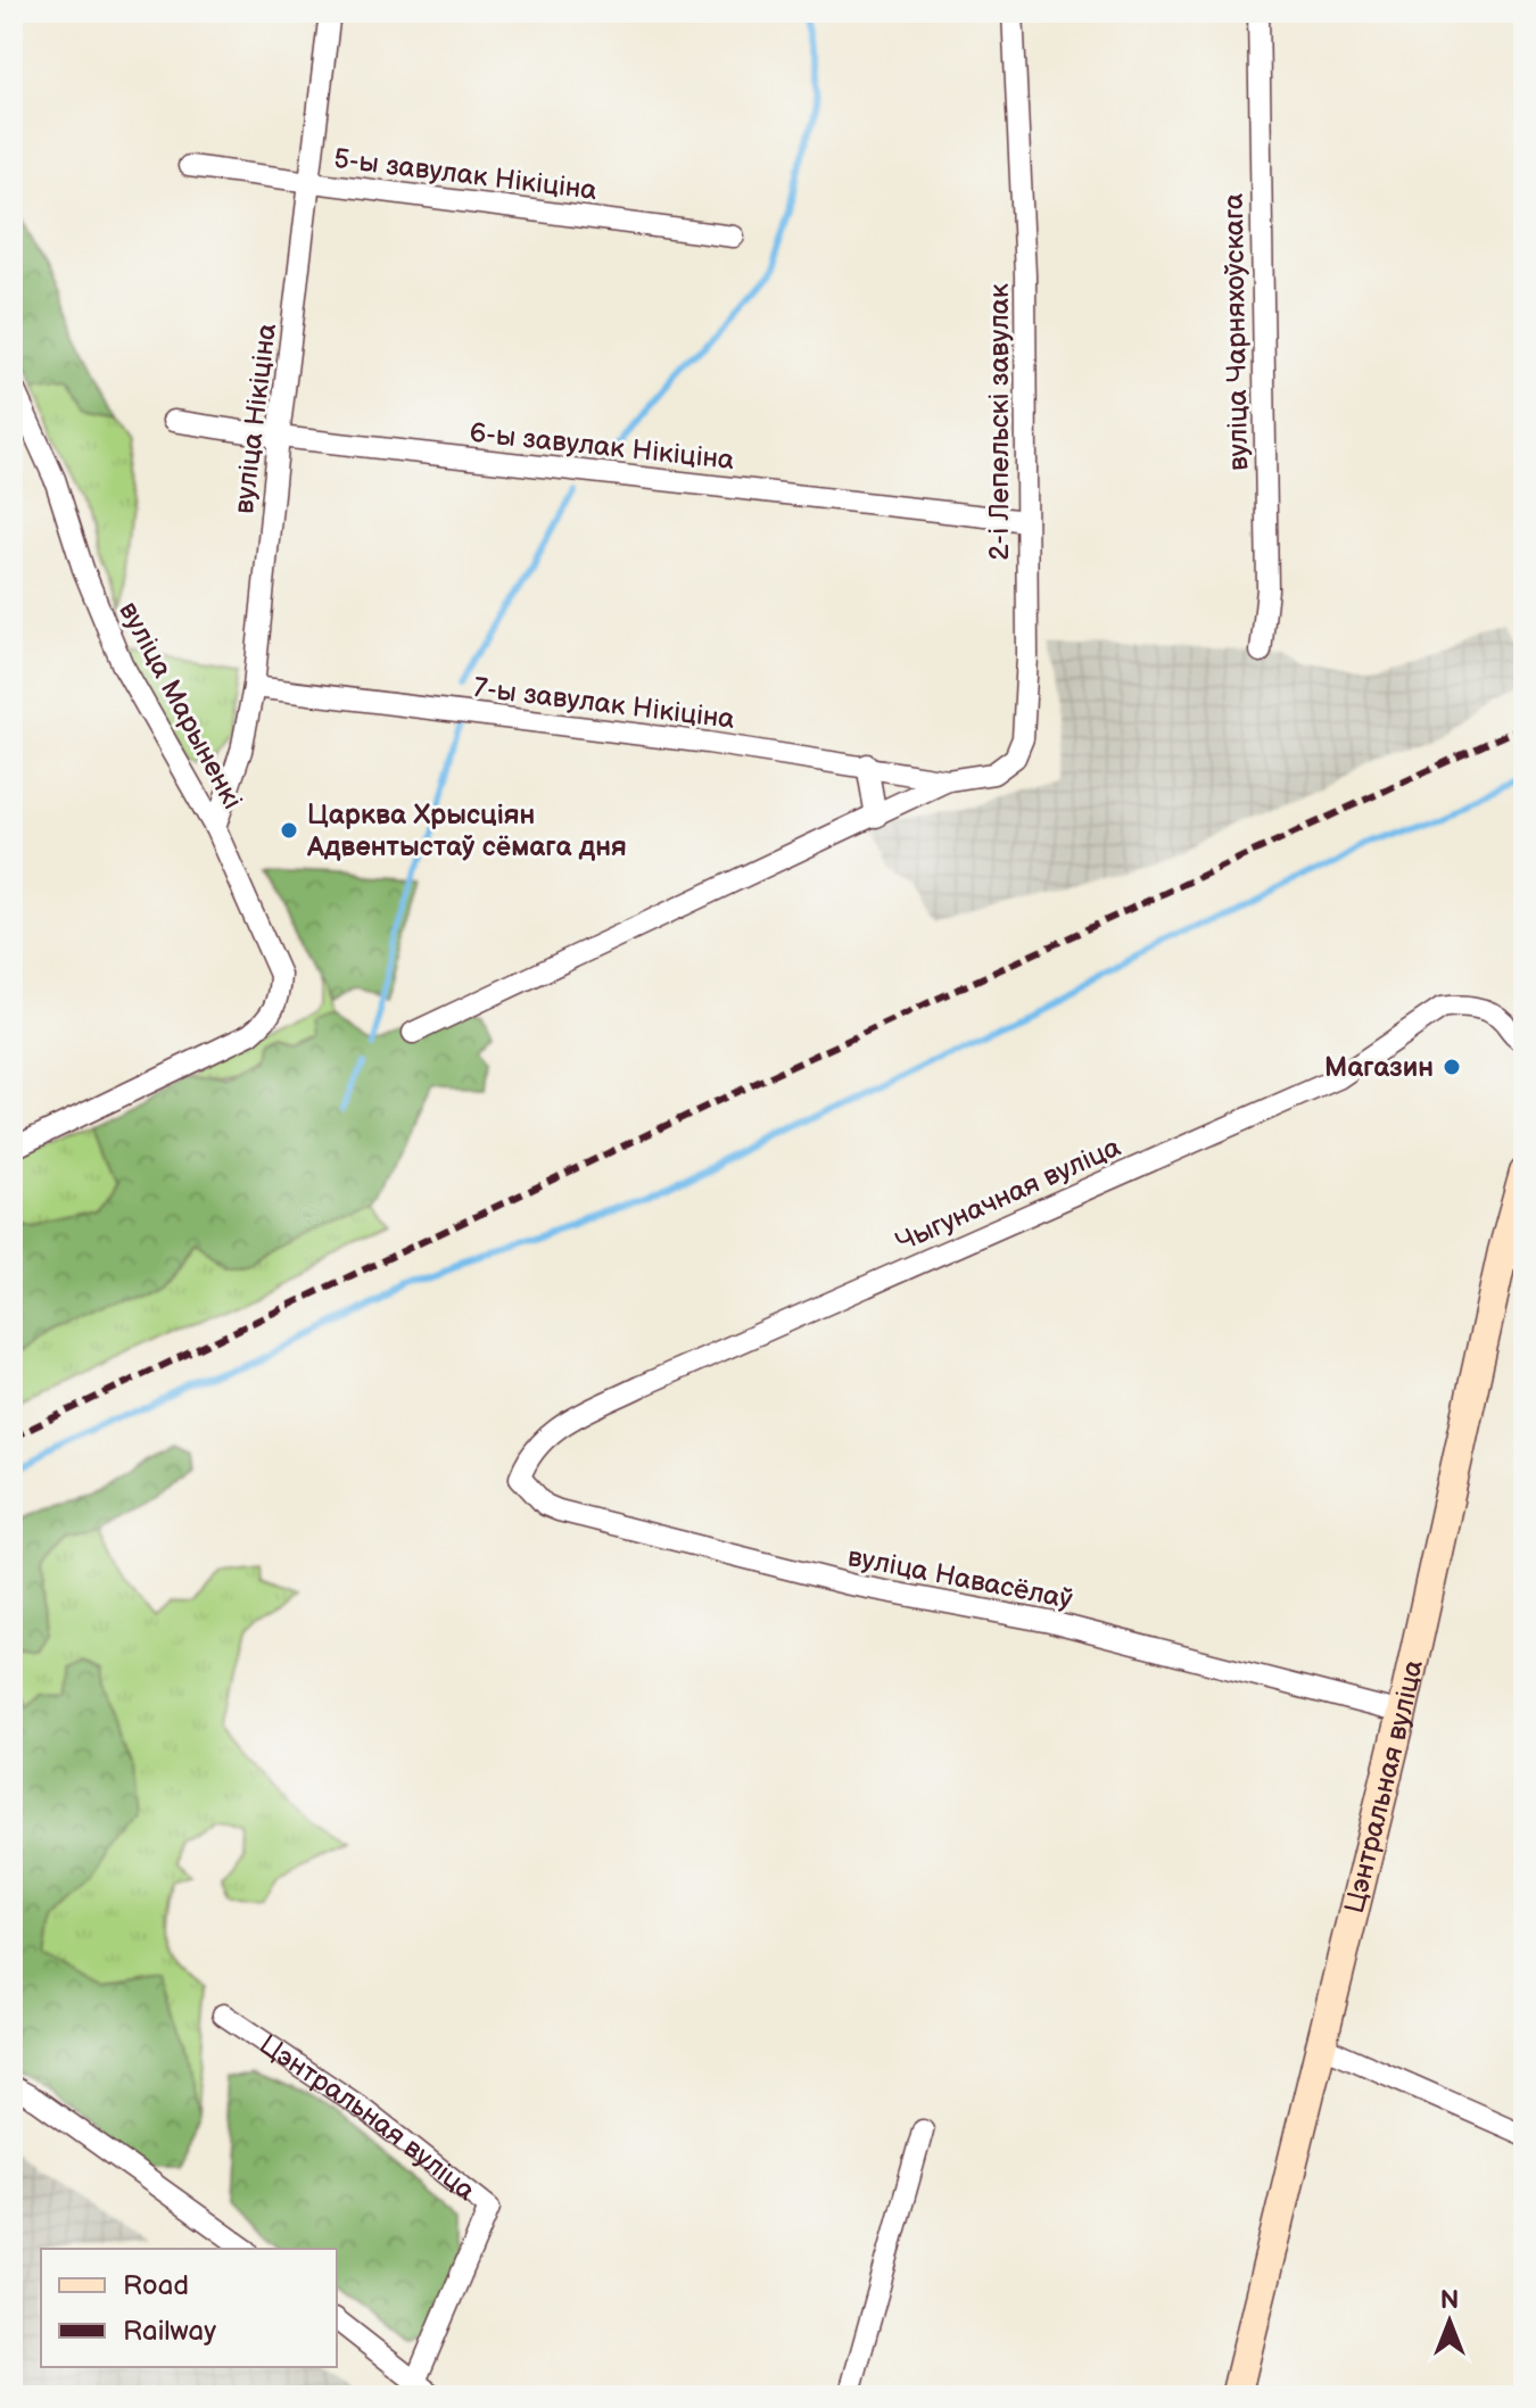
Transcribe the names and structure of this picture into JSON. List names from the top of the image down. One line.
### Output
{"streets":{"street":["5-ы завулак Нікіціна","вуліца Чарняхоўскага","вуліца Нікіціна","2-і Лепельскі завулак","6-ы завулак Нікіціна","7-ы завулак Нікіціна","вуліца Марыненкі","Чыгуначная вуліца","вуліца Навасёлаў","Цэнтральная вуліца"]},"crossings":[["5-ы завулак Нікіціна","вуліца Нікіціна"],["вуліца Нікіціна","6-ы завулак Нікіціна"],["вуліца Нікіціна","7-ы завулак Нікіціна"],["вуліца Нікіціна","вуліца Марыненкі"],["2-і Лепельскі завулак","6-ы завулак Нікіціна"],["2-і Лепельскі завулак","7-ы завулак Нікіціна"],["Чыгуначная вуліца","вуліца Навасёлаў"],["вуліца Навасёлаў","Цэнтральная вуліца"]],"places":["Царква Хрысціян Адвентыстаў сёмага дня","Магазин"],"legend":["Road","Railway"],"north":"top"}
